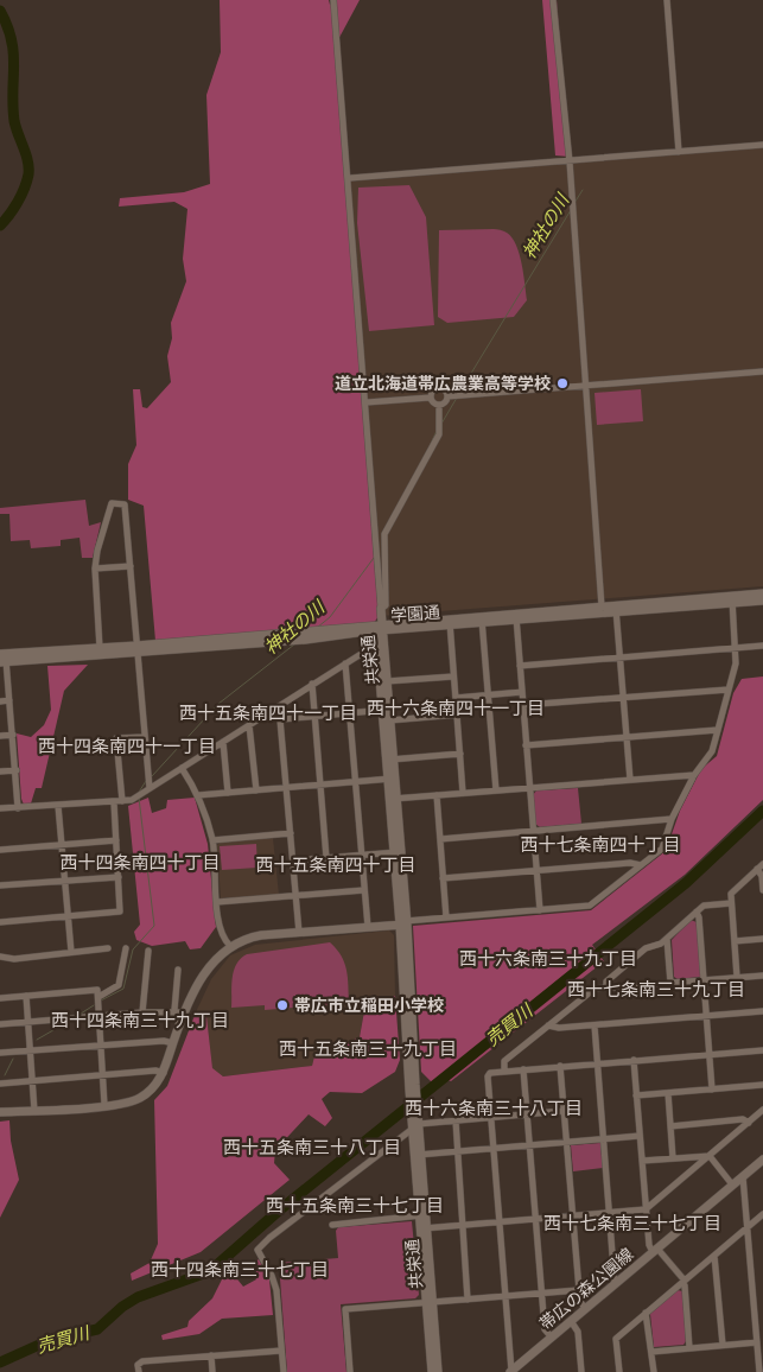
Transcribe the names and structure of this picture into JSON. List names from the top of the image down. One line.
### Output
{"streets":{"street":["学園通","共栄通","帯広の森公園線"]},"crossings":[["学園通","共栄通"]],"districts":["西十六条南四十一丁目","西十五条南四十一丁目","西十四条南四十一丁目","西十七条南四十丁目","西十四条南四十丁目","西十五条南四十丁目","西十六条南三十九丁目","西十七条南三十九丁目","西十四条南三十九丁目","西十五条南三十九丁目","西十六条南三十八丁目","西十五条南三十八丁目","西十五条南三十七丁目","西十七条南三十七丁目","西十四条南三十七丁目"],"water":["神社の川","売買川"],"places":["道立北海道帯広農業高等学校","帯広市立稲田小学校"]}
